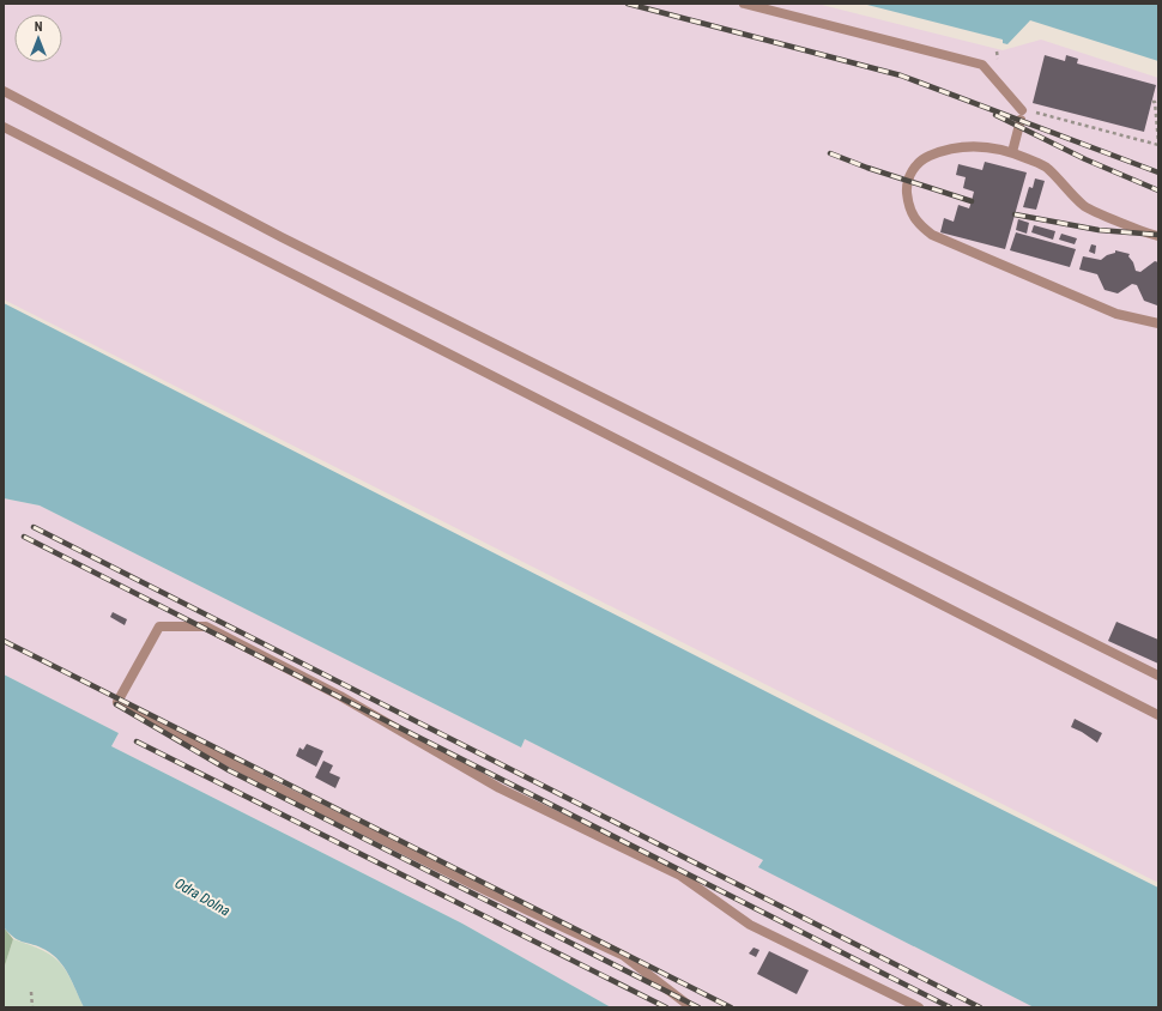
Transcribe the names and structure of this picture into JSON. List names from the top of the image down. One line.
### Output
{"water":["Odra Dolna"],"north":"top"}
